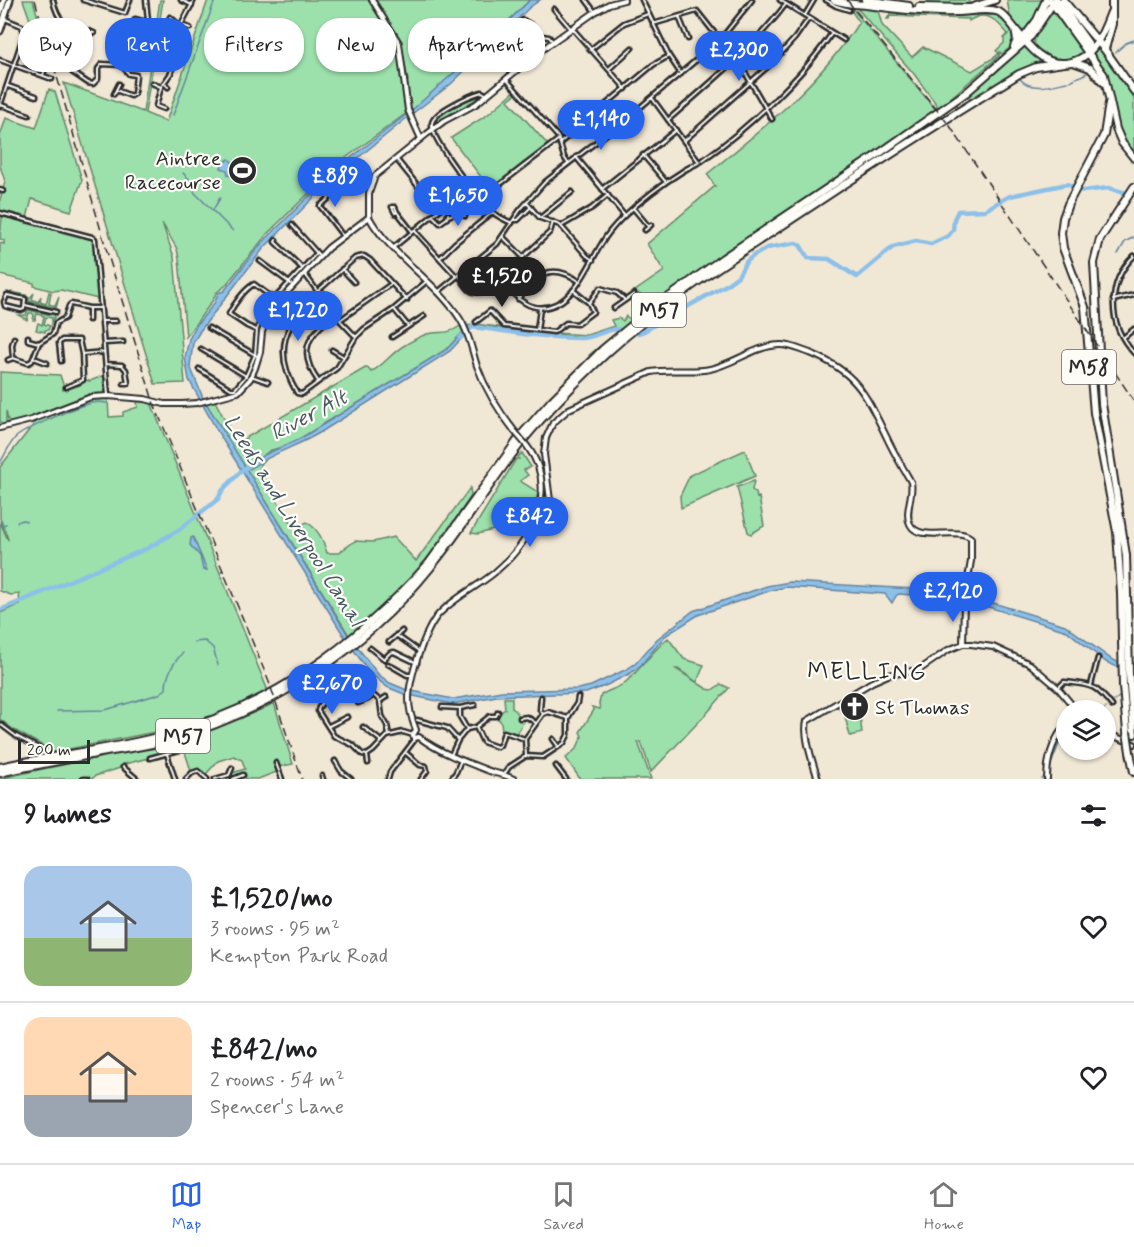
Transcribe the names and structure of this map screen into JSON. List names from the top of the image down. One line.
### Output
{"streets":{"highway":["M57","M58"]},"districts":["MELLING"],"water":["River Alt","Leeds and Liverpool Canal"],"places":{"sports":["Aintree Racecourse"],"church":["St Thomas"]},"scale_bar":"200 m","page":{"chip":["Buy","Rent","Filters","New","Apartment"],"price":["£2,300","£1,140","£889","£1,650","£1,520","£1,220","£842","£2,120","£2,670"],"scale":"200 m","heading":"9 homes","list":[{"name":"£1,520/mo","note":"3 rooms · 95 m² · Kempton Park Road"},{"name":"£842/mo","note":"2 rooms · 54 m² · Spencer's Lane"}],"tabs":["Map","Saved","Home"]}}
